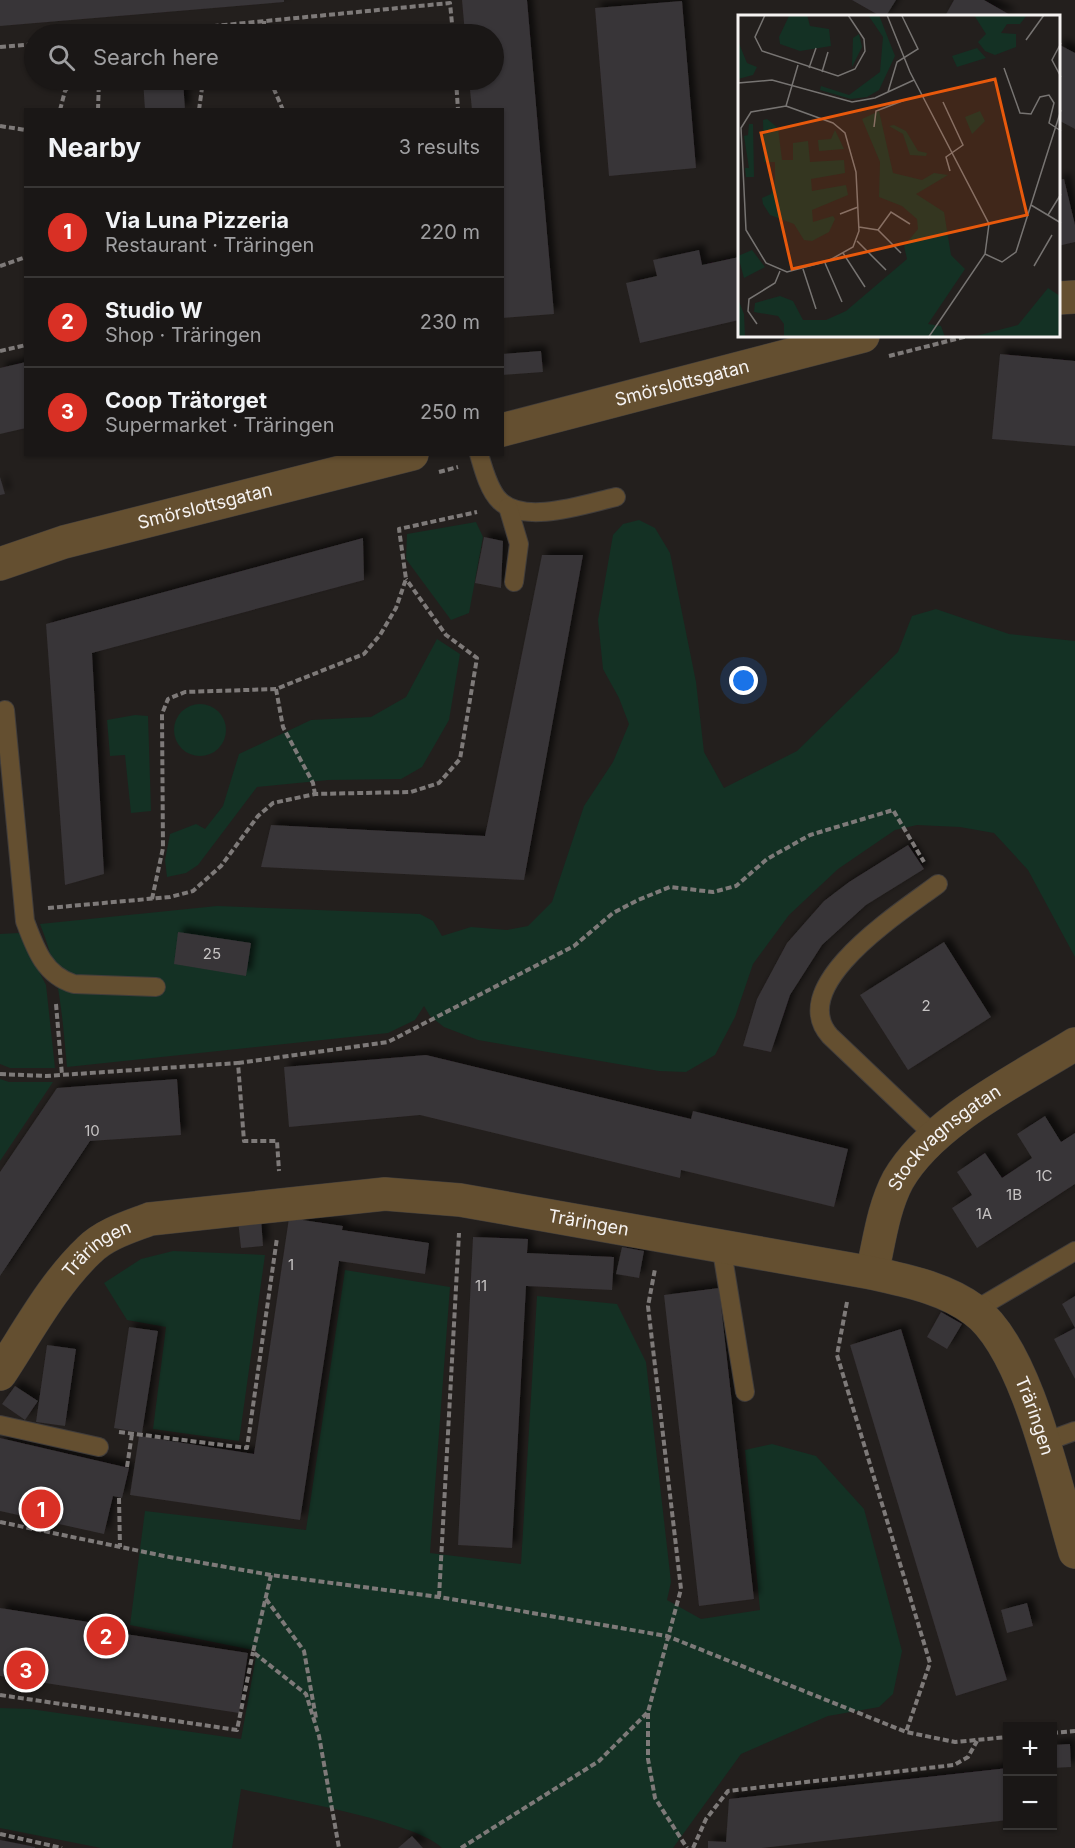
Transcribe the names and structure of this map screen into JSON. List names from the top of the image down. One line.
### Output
{"streets":{"street":["Smörslottsgatan","Stockvagnsgatan","Träringen"]},"crossings":[["Stockvagnsgatan","Träringen"]],"house_numbers":["25","2","10","1C","1B","1A","1","11"],"page":{"search":"Search here","heading":["Nearby","3 results"],"list":[{"mark":"1","name":"Via Luna Pizzeria","note":"Restaurant · Träringen","value":"220 m"},{"mark":"2","name":"Studio W","note":"Shop · Träringen","value":"230 m"},{"mark":"3","name":"Coop Trätorget","note":"Supermarket · Träringen","value":"250 m"}],"pins":["1","2","3"],"map_buttons":["+","−"]}}
